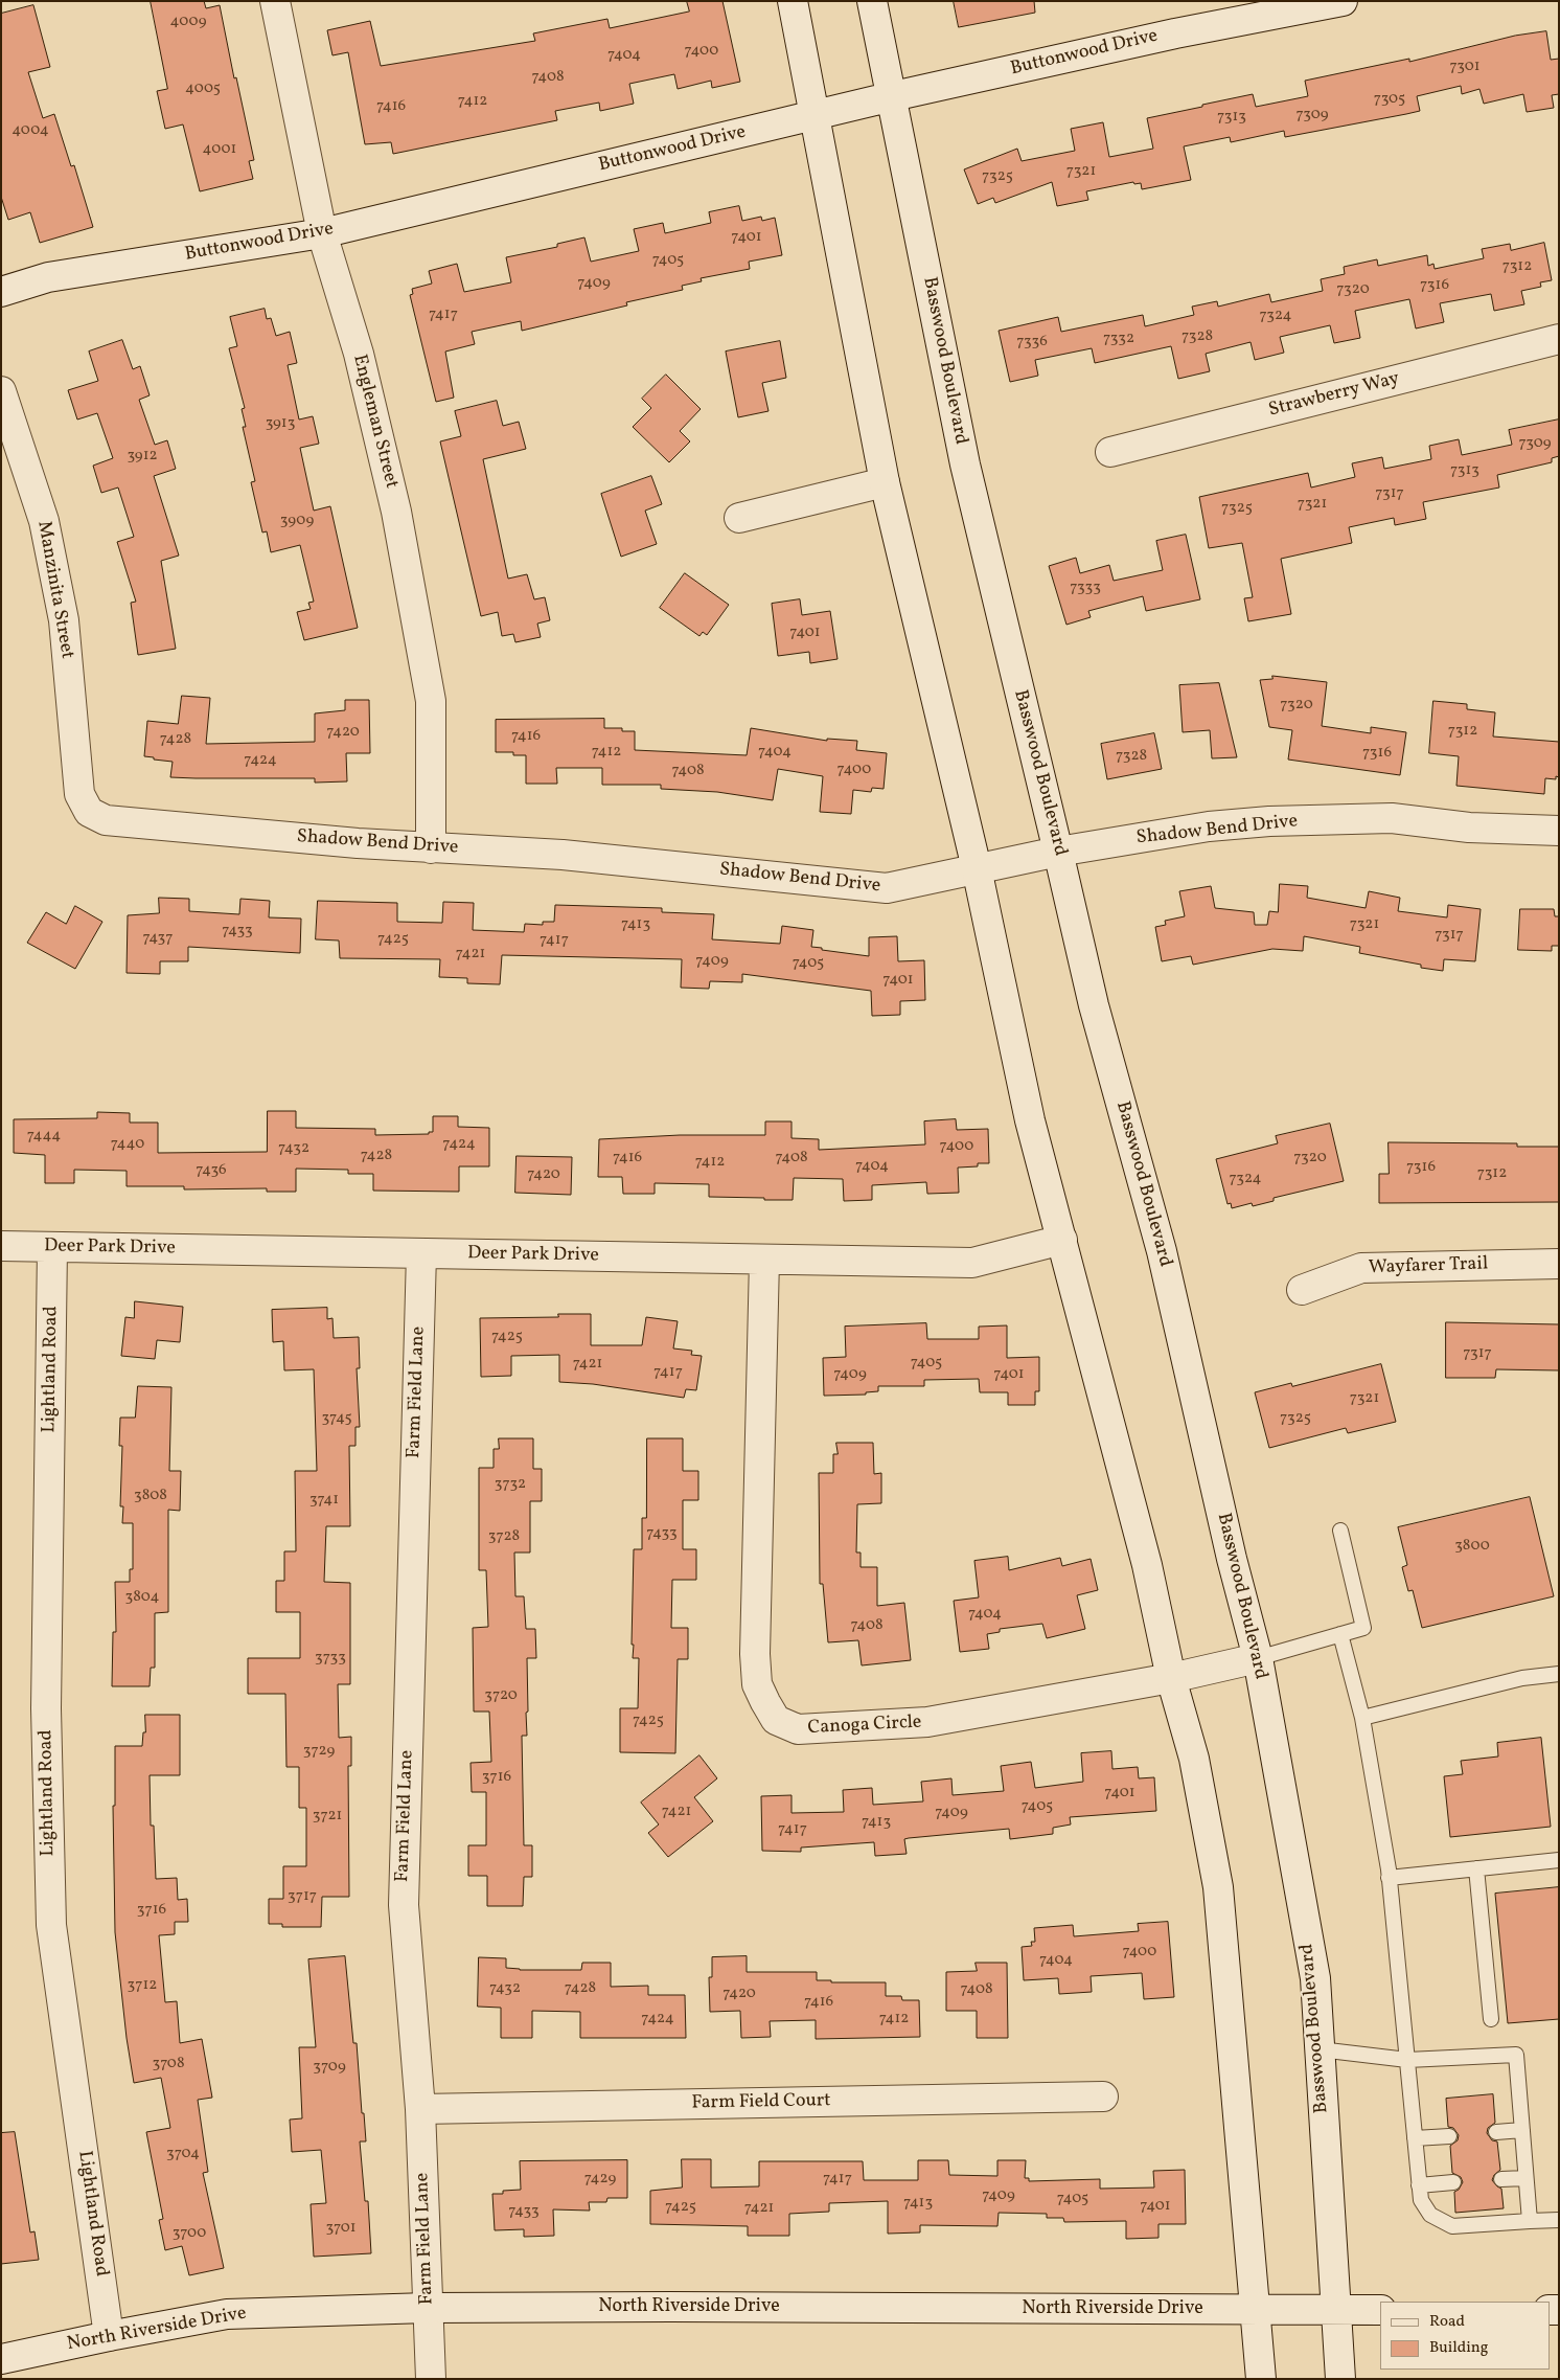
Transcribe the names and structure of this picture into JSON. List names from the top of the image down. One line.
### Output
{"streets":{"street":["Buttonwood Drive","Basswood Boulevard","Strawberry Way","Engleman Street","Manzinita Street","Shadow Bend Drive","Deer Park Drive","Wayfarer Trail","Lightland Road","Farm Field Lane","Canoga Circle","Farm Field Court","North Riverside Drive"]},"crossings":[["Buttonwood Drive","Basswood Boulevard"],["Buttonwood Drive","Engleman Street"],["Basswood Boulevard","Shadow Bend Drive"],["Basswood Boulevard","Canoga Circle"],["Basswood Boulevard","North Riverside Drive"],["Engleman Street","Shadow Bend Drive"],["Manzinita Street","Shadow Bend Drive"],["Deer Park Drive","Lightland Road"],["Deer Park Drive","Farm Field Lane"],["Deer Park Drive","Canoga Circle"],["Lightland Road","North Riverside Drive"],["Farm Field Lane","Farm Field Court"],["Farm Field Lane","North Riverside Drive"]],"house_numbers":["4009","7400","7404","7301","7408","4005","7305","7412","7416","7309","7313","4004","4001","7321","7325","7401","7405","7312","7409","7316","7320","7417","7324","7328","7332","7336","3913","7309","3912","7313","7317","7321","7325","3909","7333","7401","7320","7312","7420","7416","7428","7412","7404","7316","7328","7424","7400","7408","7413","7321","7433","7317","7437","7425","7417","7421","7409","7405","7401","7444","7440","7424","7400","7432","7428","7416","7408","7320","7412","7404","7316","7436","7312","7420","7324","7425","7317","7405","7421","7417","7409","7401","7321","3745","7325","3732","3808","3741","7433","3728","3800","3804","7404","7408","3733","3720","7425","3729","3716","7401","7405","7421","7409","3721","7413","7417","3717","3716","7400","7404","3712","7432","7428","7408","7420","7416","7424","7412","3708","3709","3704","7429","7417","7409","7405","7413","7401","7425","7421","7433","3701","3700"],"legend":["Road","Building"]}
